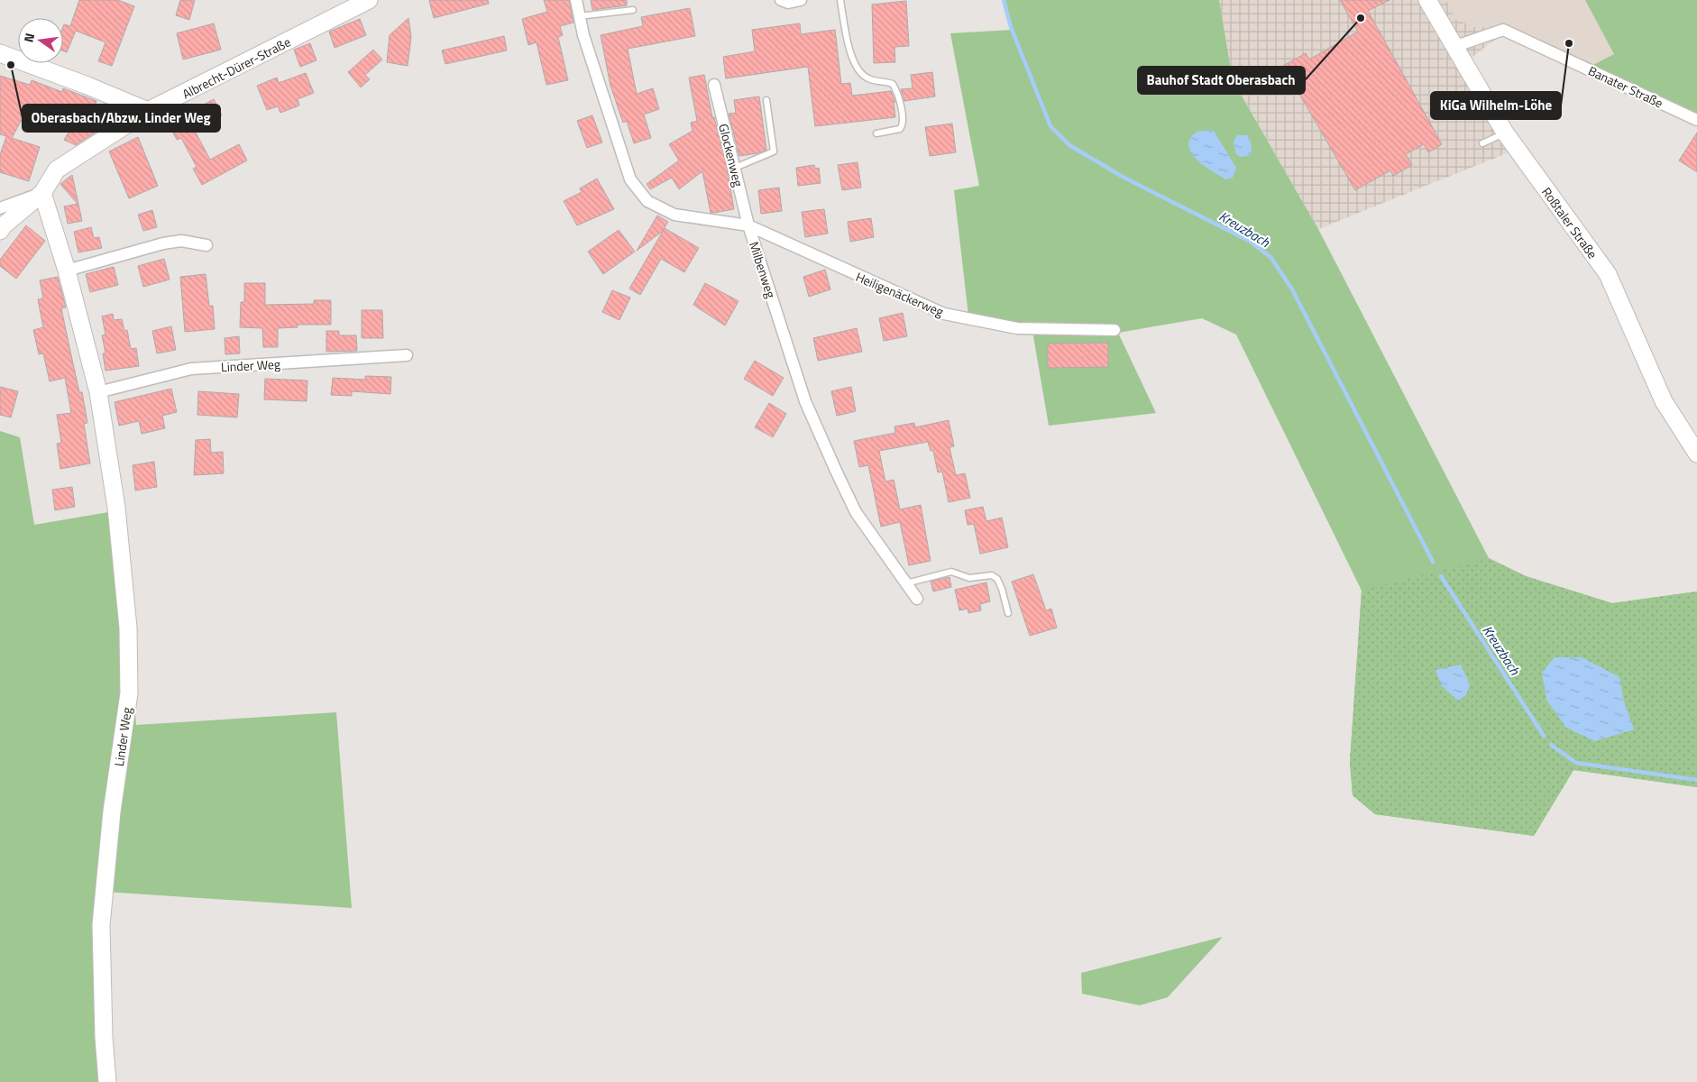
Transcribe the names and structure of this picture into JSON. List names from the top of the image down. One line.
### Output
{"streets":{"street":["Albrecht-Dürer-Straße","Banater Straße","Glockenweg","Roßtaler Straße","Milbenweg","Heiligenäckerweg","Linder Weg"]},"crossings":[["Banater Straße","Roßtaler Straße"],["Glockenweg","Milbenweg"],["Glockenweg","Heiligenäckerweg"],["Milbenweg","Heiligenäckerweg"]],"water":["Kreuzbach"],"places":["Bauhof Stadt Oberasbach","KiGa Wilhelm-Löhe","Oberasbach/Abzw. Linder Weg"],"north":"left"}
